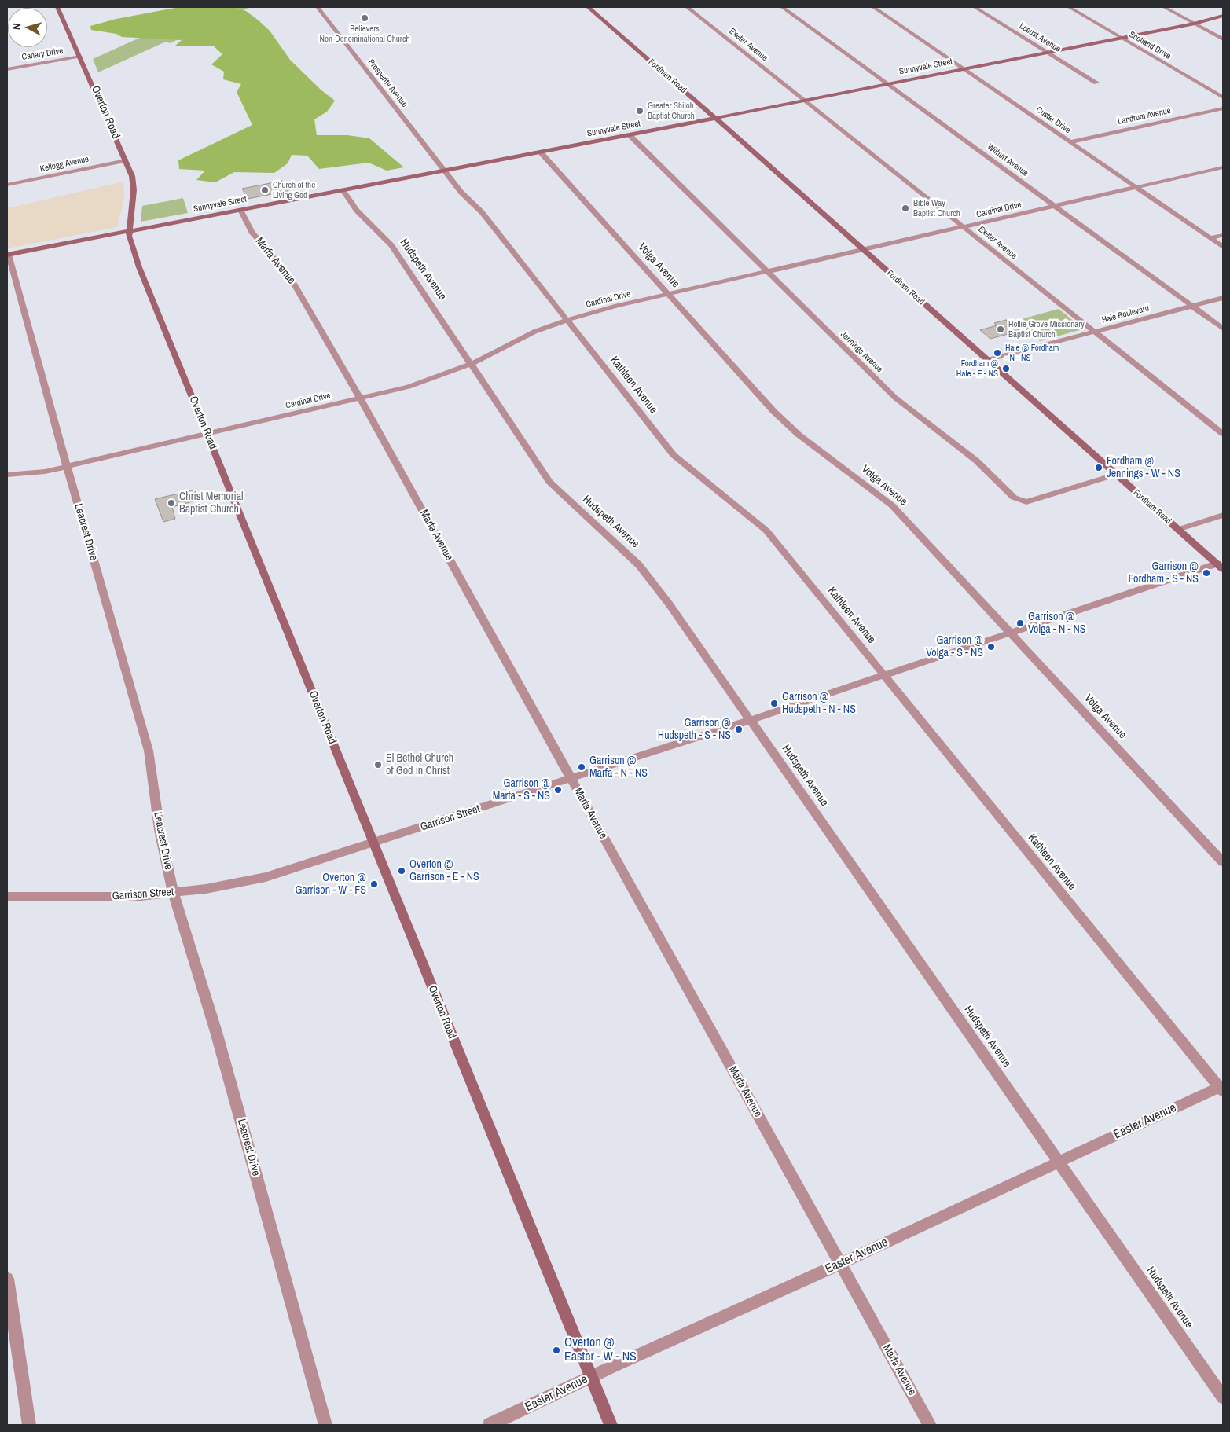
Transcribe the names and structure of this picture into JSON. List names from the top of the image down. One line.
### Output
{"streets":{"street":["Locust Avenue","Exeter Avenue","Scotland Drive","Canary Drive","Sunnyvale Street","Fordham Road","Prosperity Avenue","Overton Road","Landrum Avenue","Custer Drive","Wilhurt Avenue","Kellogg Avenue","Cardinal Drive","Marfa Avenue","Volga Avenue","Hudspeth Avenue","Hale Boulevard","Jennings Avenue","Kathleen Avenue","Leacrest Drive","Garrison Street","Easter Avenue"]},"crossings":[["Locust Avenue","Sunnyvale Street"],["Exeter Avenue","Sunnyvale Street"],["Exeter Avenue","Cardinal Drive"],["Exeter Avenue","Hale Boulevard"],["Scotland Drive","Sunnyvale Street"],["Canary Drive","Overton Road"],["Sunnyvale Street","Fordham Road"],["Sunnyvale Street","Prosperity Avenue"],["Sunnyvale Street","Overton Road"],["Sunnyvale Street","Custer Drive"],["Sunnyvale Street","Wilhurt Avenue"],["Sunnyvale Street","Marfa Avenue"],["Sunnyvale Street","Volga Avenue"],["Sunnyvale Street","Hudspeth Avenue"],["Sunnyvale Street","Jennings Avenue"],["Sunnyvale Street","Kathleen Avenue"],["Sunnyvale Street","Leacrest Drive"],["Fordham Road","Cardinal Drive"],["Fordham Road","Hale Boulevard"],["Fordham Road","Jennings Avenue"],["Fordham Road","Garrison Street"],["Prosperity Avenue","Kathleen Avenue"],["Overton Road","Kellogg Avenue"],["Overton Road","Cardinal Drive"],["Overton Road","Garrison Street"],["Overton Road","Easter Avenue"],["Landrum Avenue","Custer Drive"],["Custer Drive","Cardinal Drive"],["Wilhurt Avenue","Cardinal Drive"],["Wilhurt Avenue","Hale Boulevard"],["Cardinal Drive","Marfa Avenue"],["Cardinal Drive","Volga Avenue"],["Cardinal Drive","Hudspeth Avenue"],["Cardinal Drive","Jennings Avenue"],["Cardinal Drive","Kathleen Avenue"],["Cardinal Drive","Leacrest Drive"],["Marfa Avenue","Garrison Street"],["Marfa Avenue","Easter Avenue"],["Volga Avenue","Garrison Street"],["Hudspeth Avenue","Garrison Street"],["Hudspeth Avenue","Easter Avenue"],["Kathleen Avenue","Garrison Street"],["Kathleen Avenue","Easter Avenue"],["Leacrest Drive","Garrison Street"]],"places":["Believers Non-Denominational Church","Greater Shiloh Baptist Church","Church of the Living God","Bible Way Baptist Church","Hollie Grove Missionary Baptist Church","Hale @ Fordham - N - NS","Fordham @ Hale - E - NS","Fordham @ Jennings - W - NS","Christ Memorial Baptist Church","Garrison @ Fordham - S - NS","Garrison @ Volga - N - NS","Garrison @ Volga - S - NS","Garrison @ Hudspeth - N - NS","Garrison @ Hudspeth - S - NS","El Bethel Church of God in Christ","Garrison @ Marfa - N - NS","Garrison @ Marfa - S - NS","Overton @ Garrison - E - NS","Overton @ Garrison - W - FS","Overton @ Easter - W - NS"],"north":"left"}
